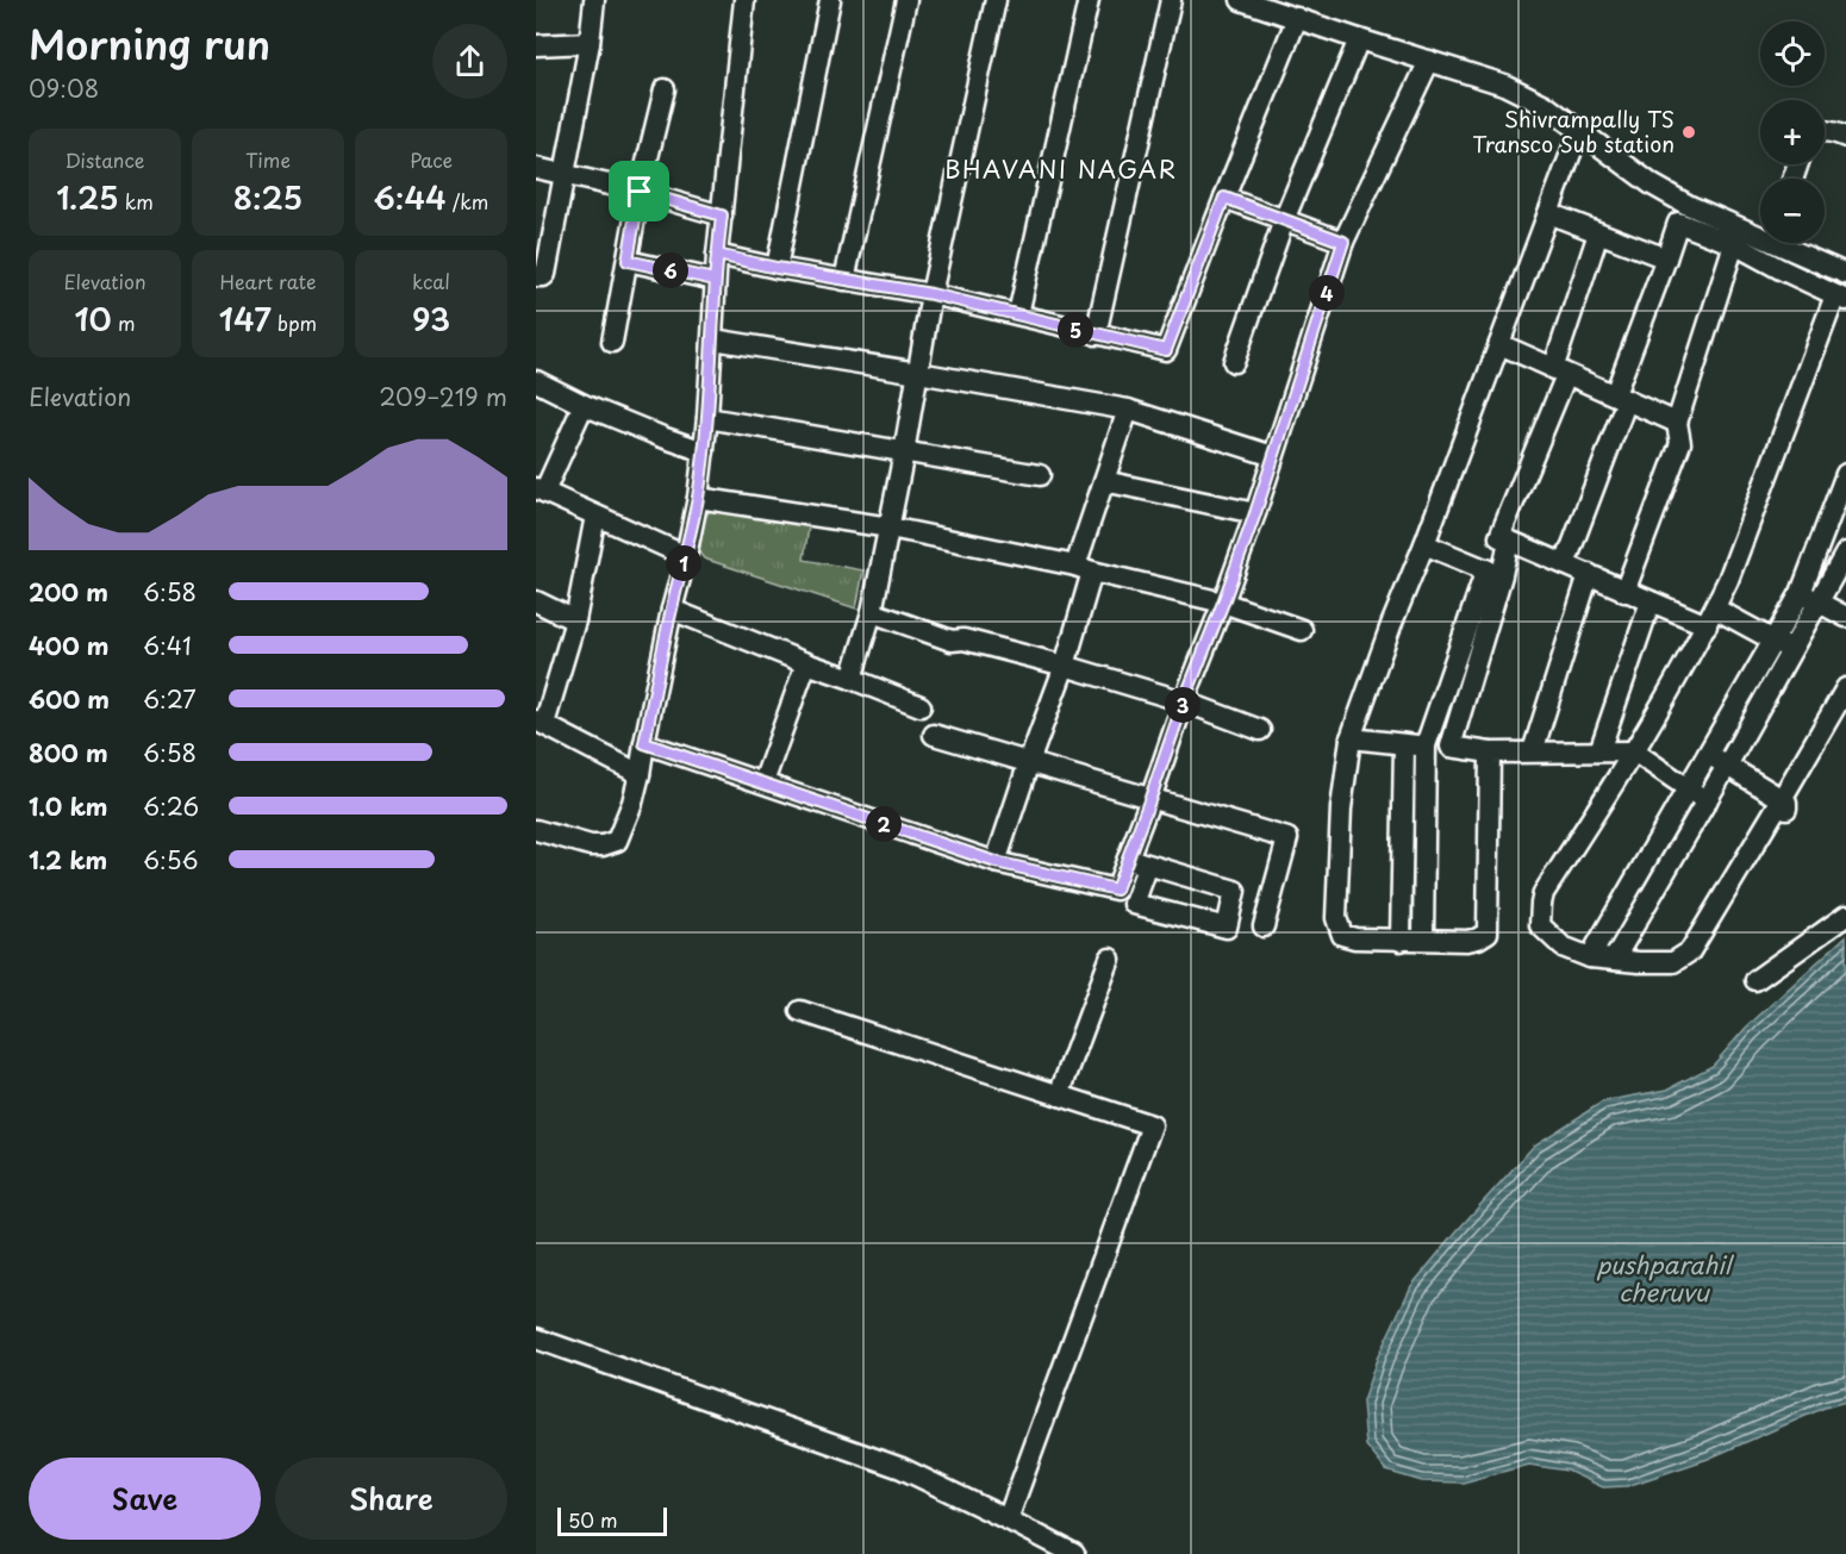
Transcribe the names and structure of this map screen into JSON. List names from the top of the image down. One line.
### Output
{"districts":["BHAVANI NAGAR"],"water":["pushparahil cheruvu"],"places":["Shivrampally TS Transco Sub station"],"scale_bar":"50 m","page":{"heading":["Morning run","09:08"],"map_buttons":["+","−"],"stats":[["Distance","1.25 km"],["Time","8:25"],["Pace","6:44 /km"],["Elevation","10 m"],["Heart rate","147 bpm"],["kcal","93"]],"pins":["6","4","5","1","3","2"],"chart":["Elevation","209–219 m"],"list":[{"name":"200 m","note":"6:58"},{"name":"400 m","note":"6:41"},{"name":"600 m","note":"6:27"},{"name":"800 m","note":"6:58"},{"name":"1.0 km","note":"6:26"},{"name":"1.2 km","note":"6:56"}],"buttons":["Save","Share"],"scale":"50 m"}}
